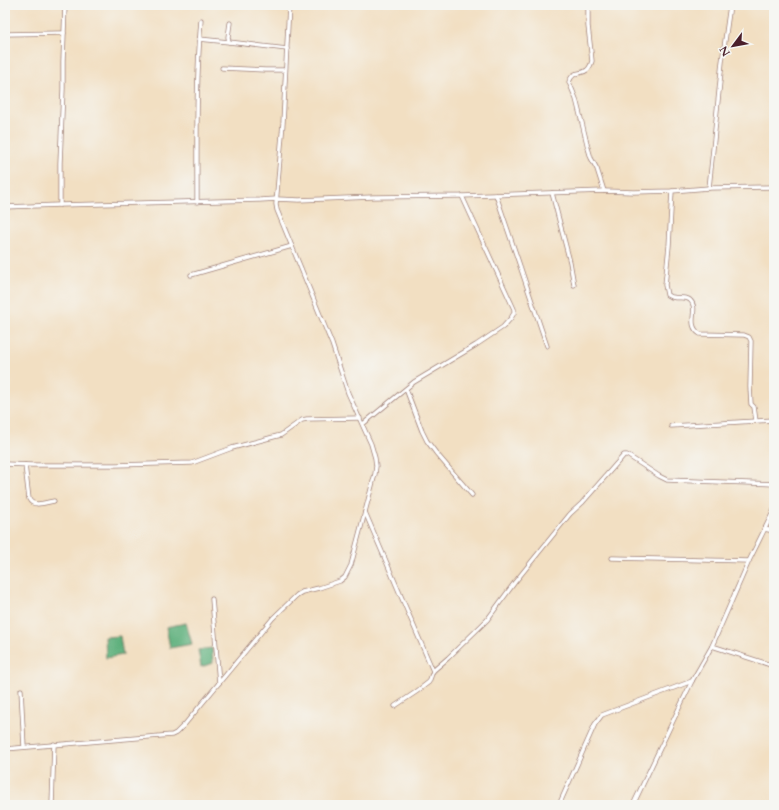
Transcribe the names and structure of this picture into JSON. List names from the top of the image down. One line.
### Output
{"north":"bottom left"}
